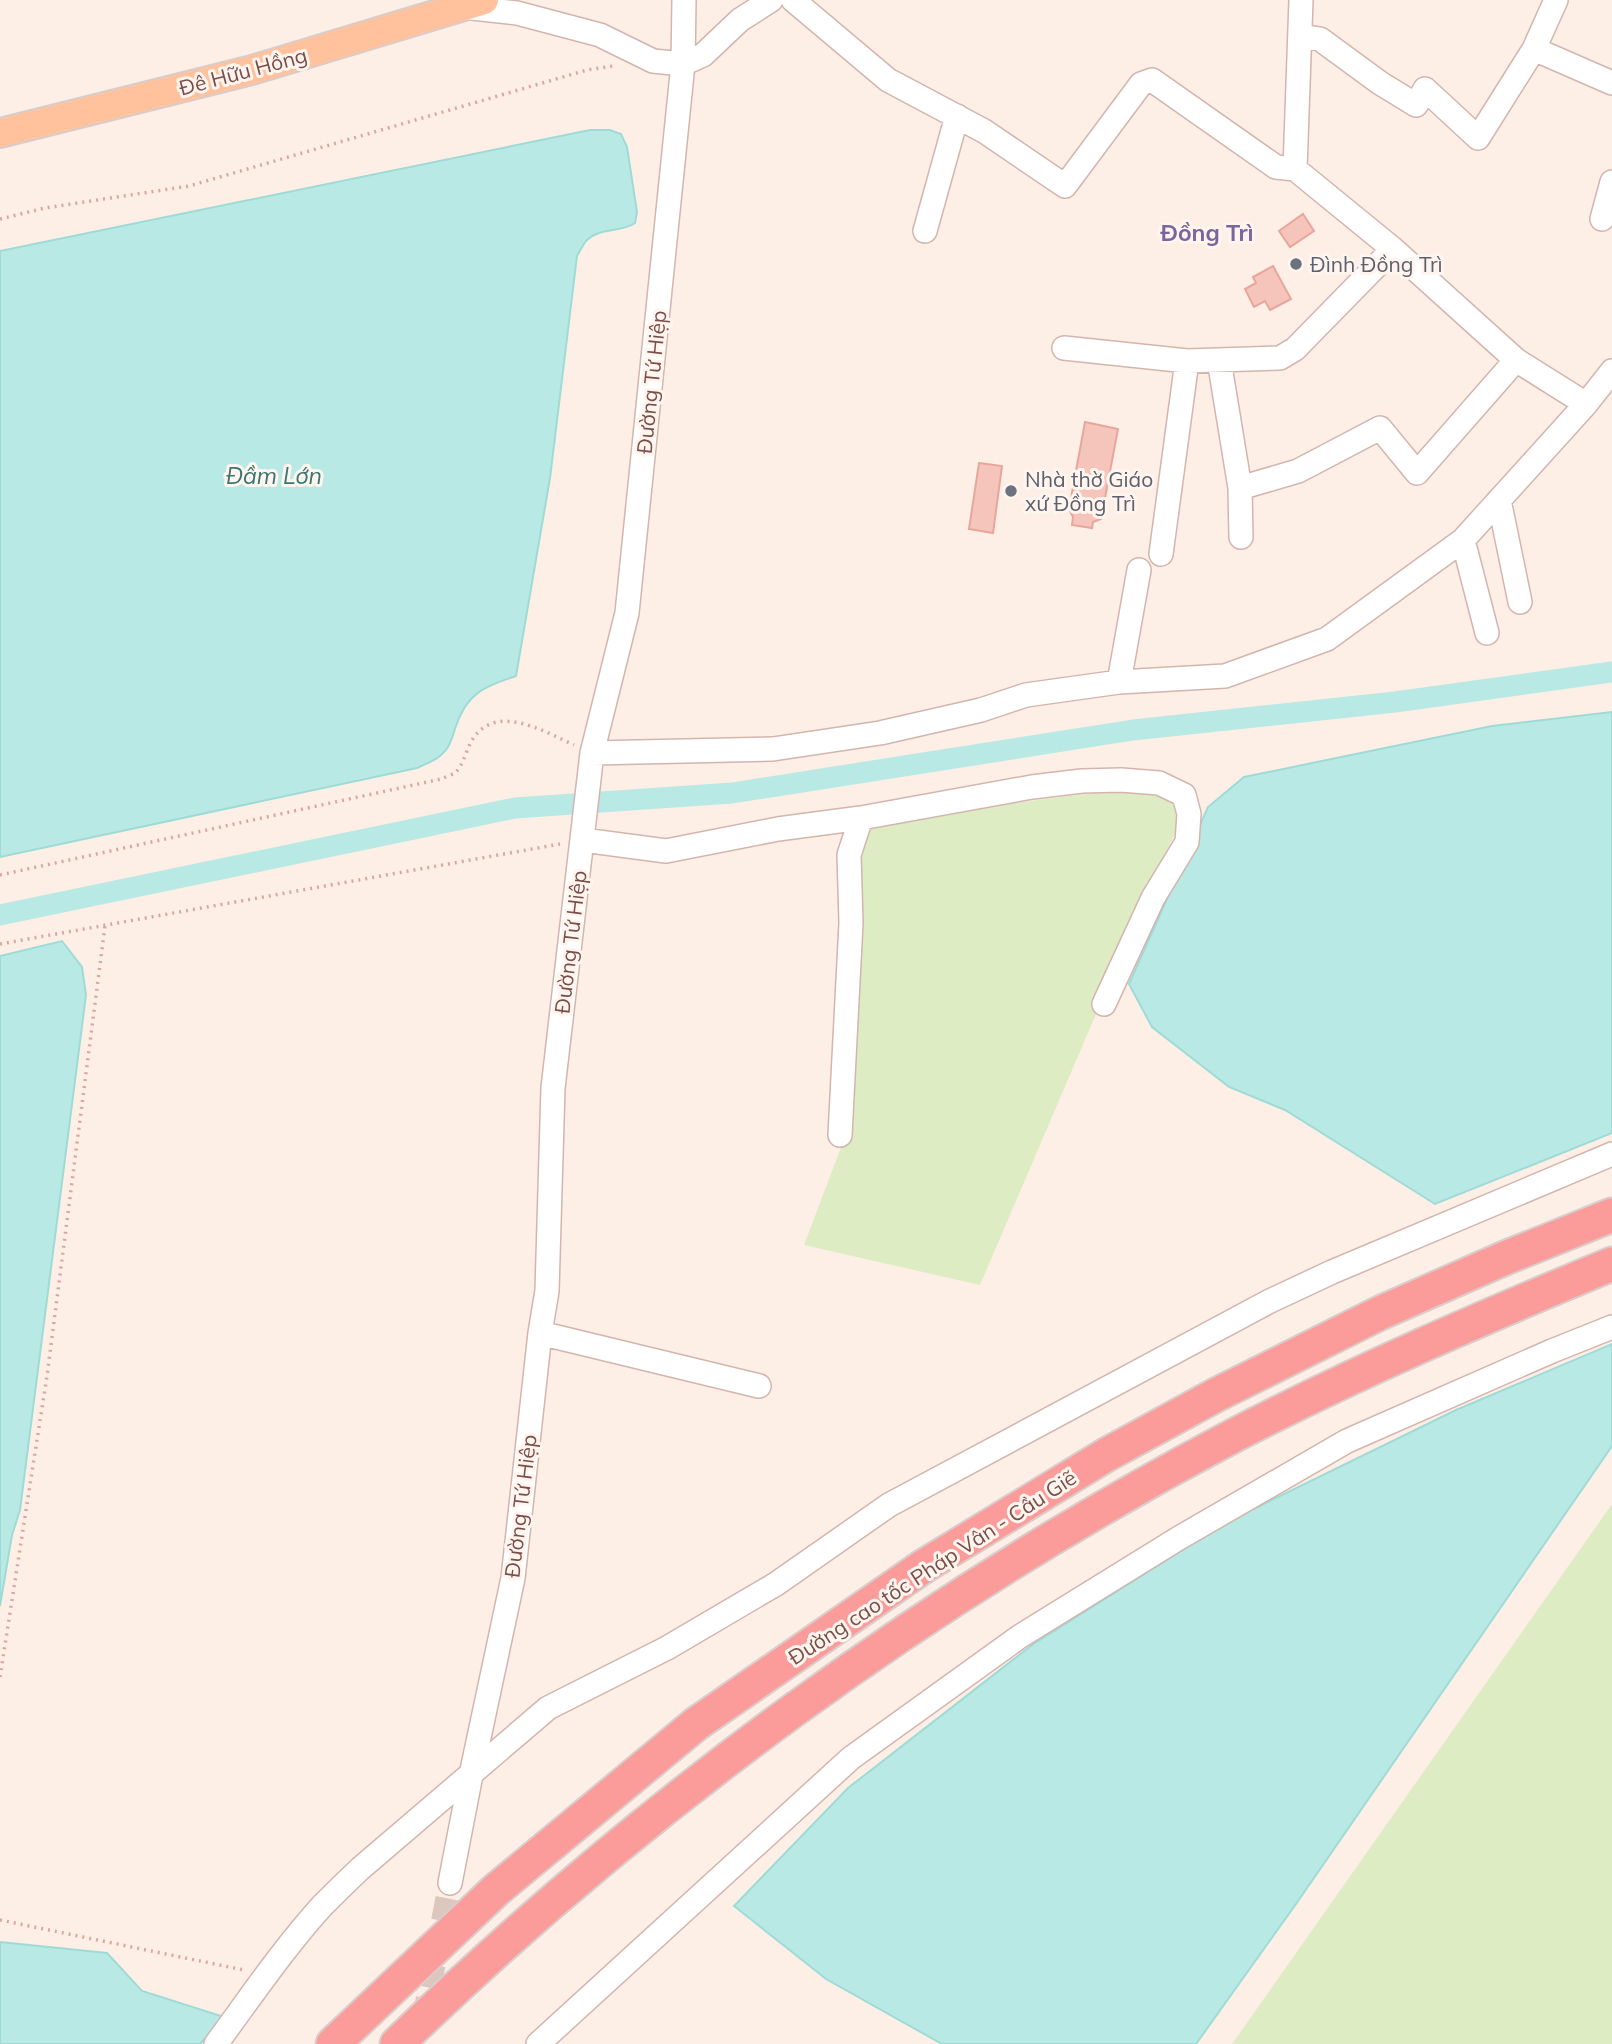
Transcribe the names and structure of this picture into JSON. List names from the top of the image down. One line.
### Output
{"streets":{"highway":["Đường cao tốc Pháp Vân - Cầu Giẽ"],"main road":["Đê Hữu Hồng"],"street":["Đường Tứ Hiệp"]},"districts":["Đồng Trì"],"water":["Đầm Lớn"],"places":["Đình Đồng Trì","Nhà thờ Giáo xứ Đồng Trì"]}
